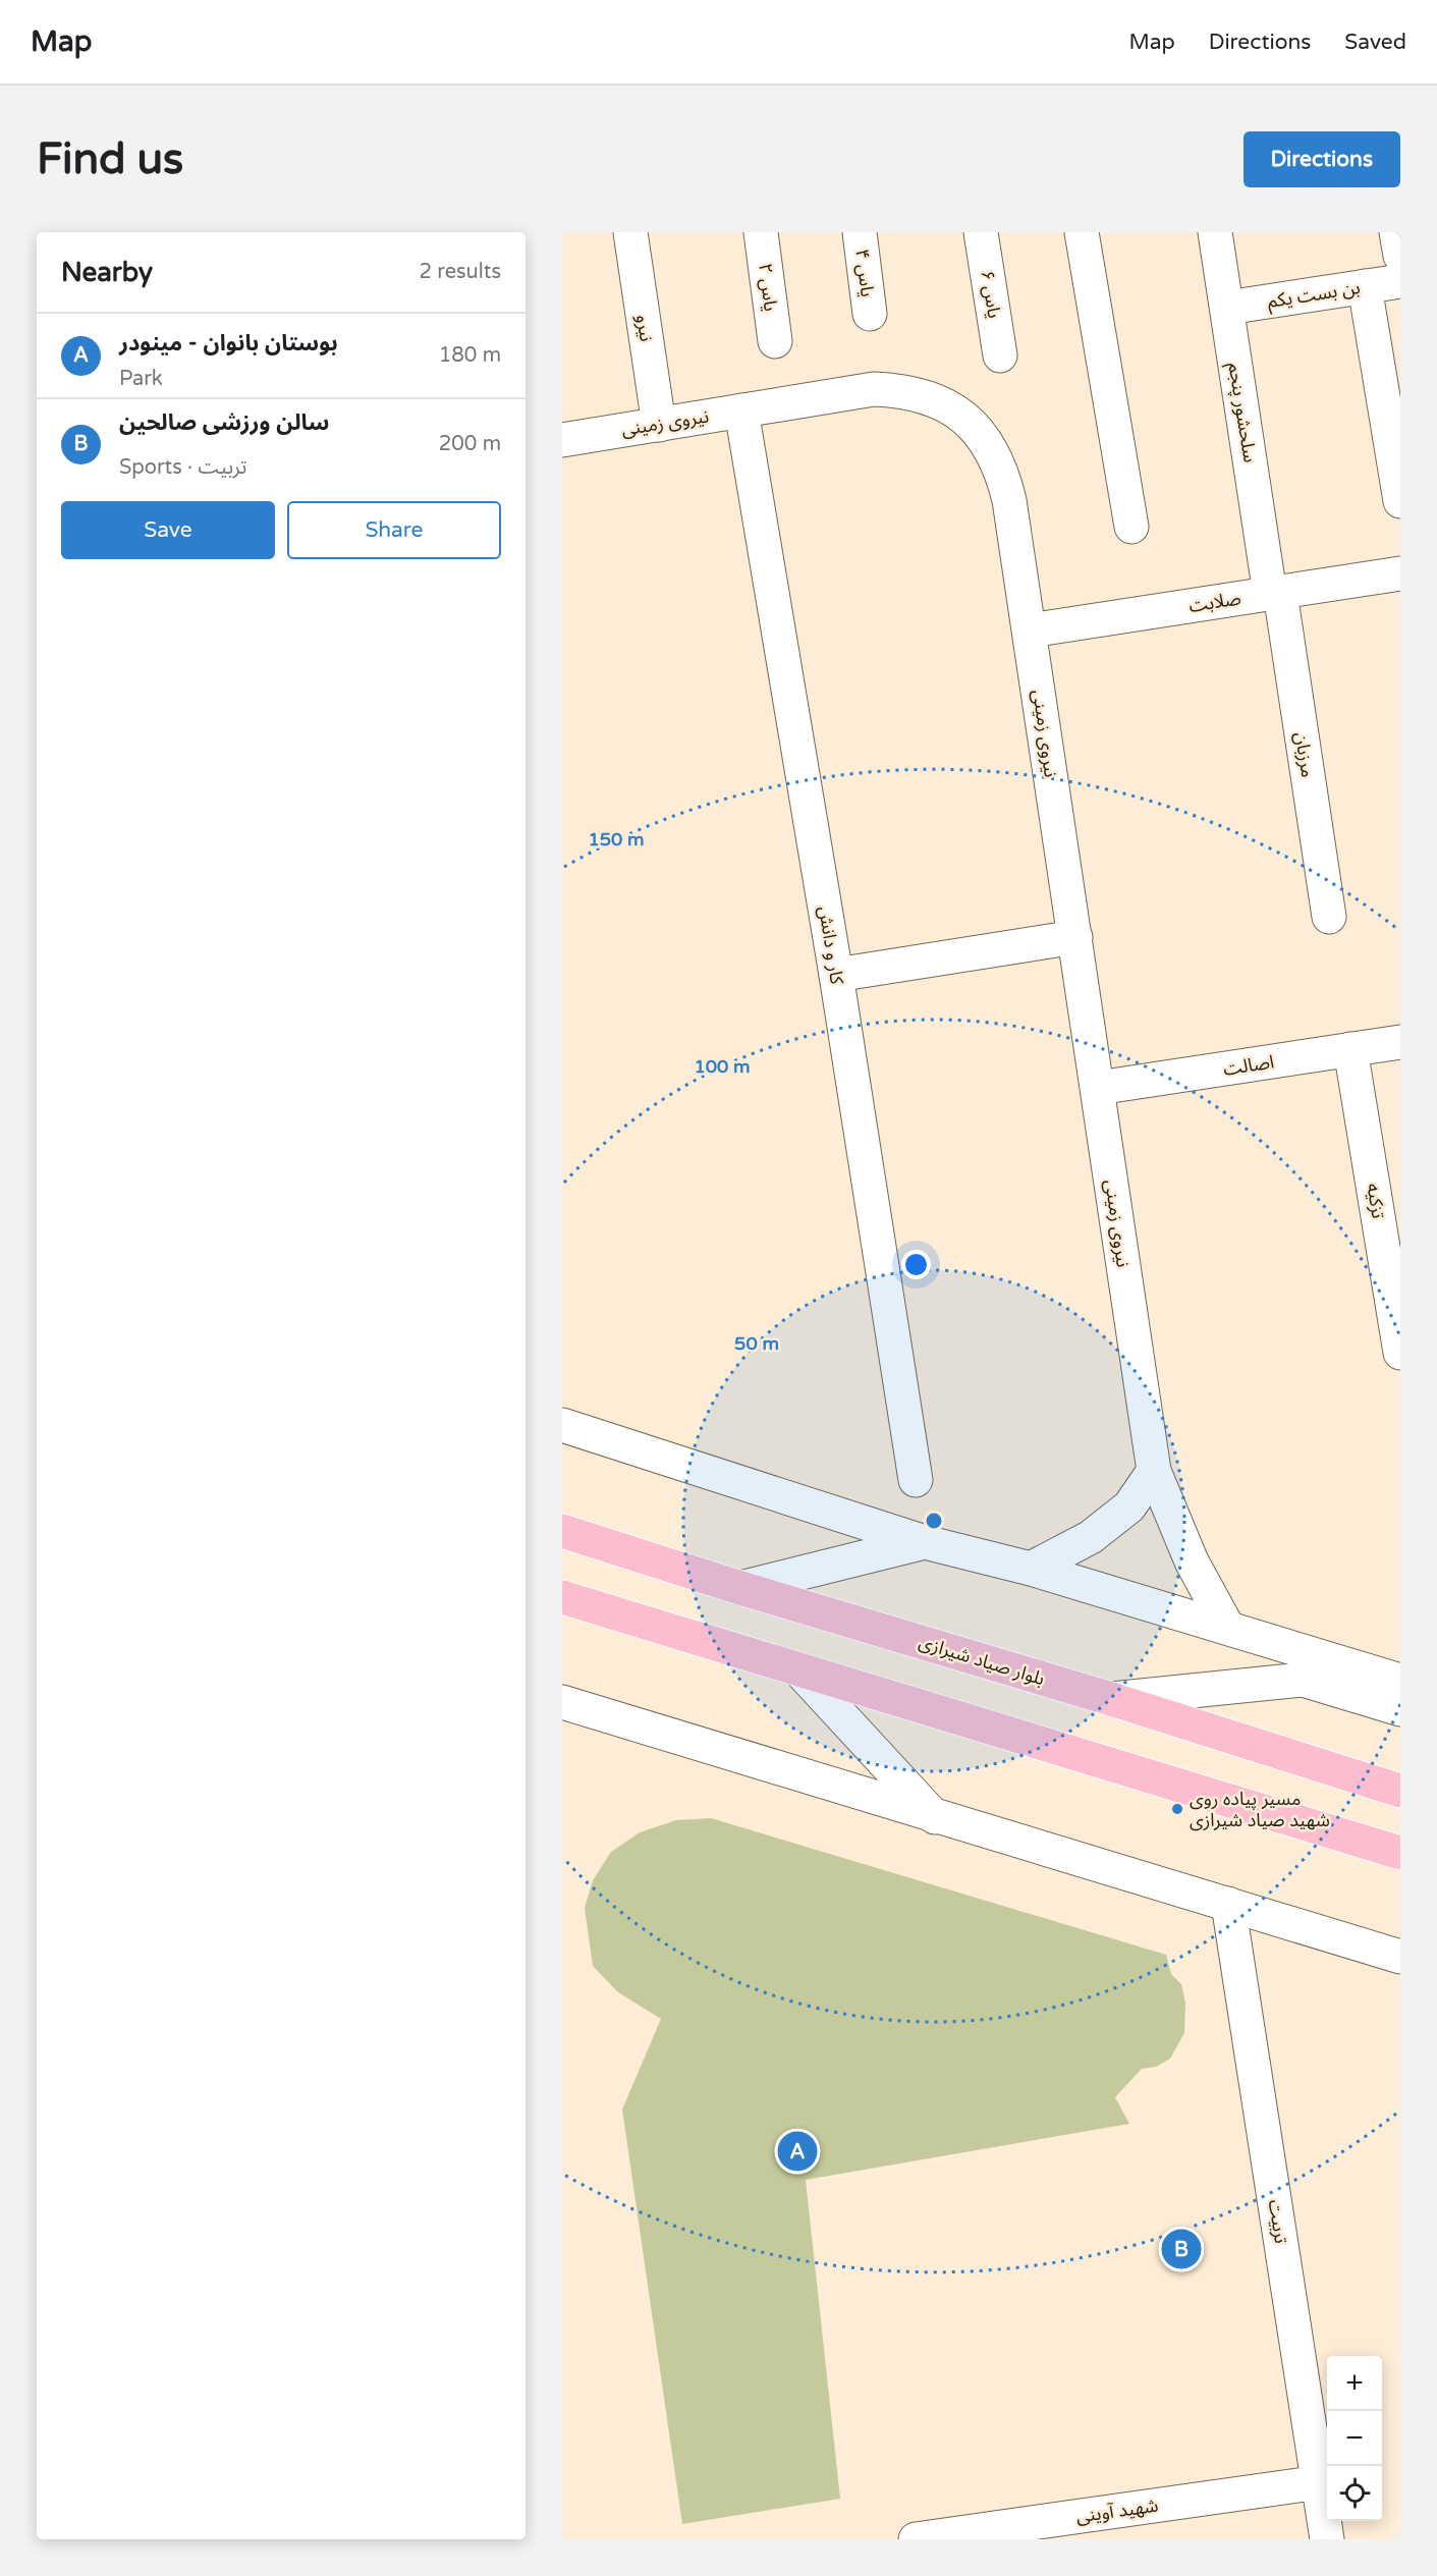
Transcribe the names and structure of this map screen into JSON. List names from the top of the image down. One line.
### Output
{"streets":{"main road":["بلوار صیاد شیرازی"],"street":["یاس ۴","یاس ۲","یاس ۶","بن بست یکم","نیرو","سلحشور پنجم","نیروی زمینی","صلابت","مرزبان","کار و دانش","اصالت","تزکیه","تربیت","شهید آوینی"]},"crossings":[["بن بست یکم","سلحشور پنجم"],["نیرو","نیروی زمینی"],["سلحشور پنجم","صلابت"],["سلحشور پنجم","مرزبان"],["نیروی زمینی","صلابت"],["نیروی زمینی","کار و دانش"],["نیروی زمینی","اصالت"],["صلابت","مرزبان"],["اصالت","تزکیه"],["تربیت","شهید آوینی"]],"places":["مسیر پیاده روی شهید صیاد شیرازی"],"page":{"header":"Map","nav":["Map","Directions","Saved"],"buttons":["Directions",["Save","Share"]],"title":"Find us","heading":["Nearby","2 results"],"list":[{"mark":"A","name":"بوستان بانوان - مینودر","note":"Park","value":"180 m"},{"mark":"B","name":"سالن ورزشی صالحین","note":"Sports · تربیت","value":"200 m"}],"pins":["A","B"],"map_buttons":["+","−"]},"rings":["150 m","100 m","50 m"]}
